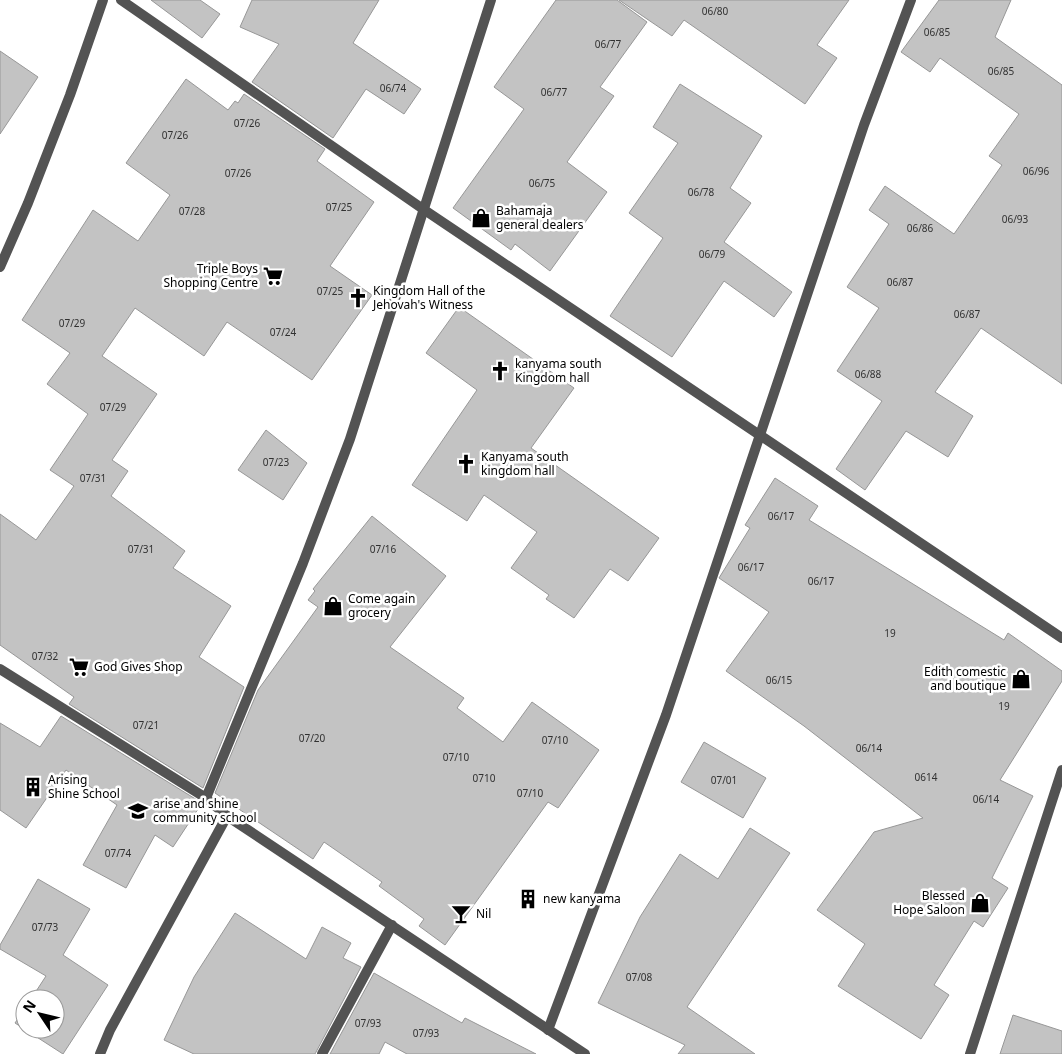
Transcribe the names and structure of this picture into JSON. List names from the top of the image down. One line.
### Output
{"places":{"shop":["Bahamaja general dealers","Come again grocery","Edith comestic and boutique","Blessed Hope Saloon"],"supermarket":["Triple Boys Shopping Centre","God Gives Shop"],"church":["Kingdom Hall of the Jehovah's Witness","kanyama south Kingdom hall","Kanyama south kingdom hall"],"building":["Arising Shine School","new kanyama"],"school or university":["arise and shine community school"],"bar":["Nil"]},"house_numbers":["06/80","06/85","06/77","06/85","06/74","06/77","07/26","07/26","06/96","07/26","06/75","06/78","07/25","07/28","06/93","06/86","06/79","06/87","07/25","06/87","07/29","07/24","06/88","07/29","07/23","07/31","06/17","07/31","07/16","06/17","06/17","19","07/32","06/15","19","07/21","07/20","07/10","06/14","07/10","0614","0710","07/01","07/10","06/14","07/74","07/73","07/08","07/93","07/93"],"north":"top left"}
